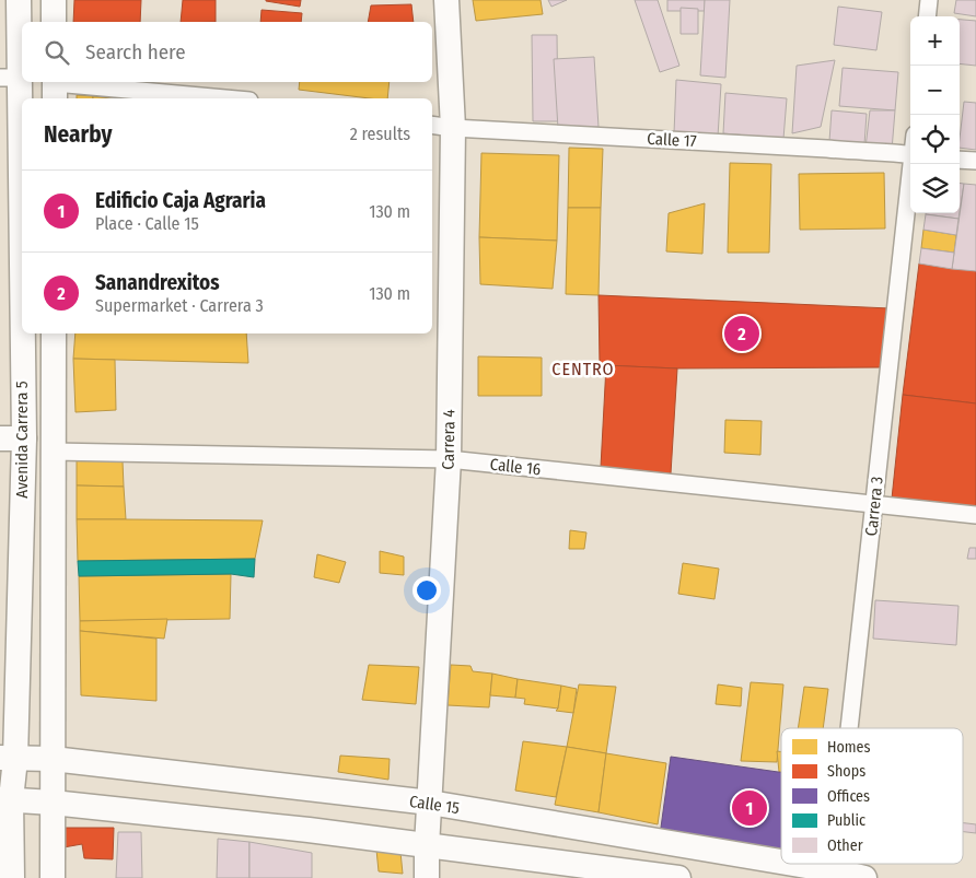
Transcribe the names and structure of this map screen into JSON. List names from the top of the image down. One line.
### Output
{"streets":{"main road":["Avenida Carrera 5","Carrera 4","Calle 15"],"street":["Calle 17","Calle 16","Carrera 3"]},"crossings":[["Calle 17","Carrera 4"],["Avenida Carrera 5","Calle 16"],["Avenida Carrera 5","Calle 15"],["Carrera 4","Calle 16"],["Carrera 4","Calle 15"],["Calle 16","Carrera 3"]],"districts":["CENTRO"],"legend":["Homes","Shops","Offices","Public","Other"],"page":{"map_buttons":["+","−"],"search":"Search here","heading":["Nearby","2 results"],"list":[{"mark":"1","name":"Edificio Caja Agraria","note":"Place · Calle 15","value":"130 m"},{"mark":"2","name":"Sanandrexitos","note":"Supermarket · Carrera 3","value":"130 m"}],"pins":["2","1"]}}
